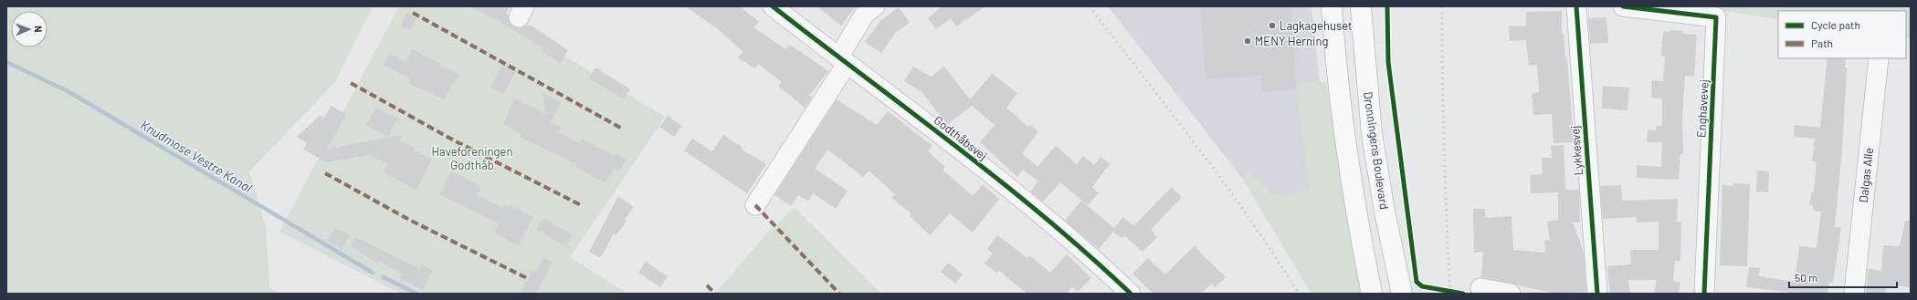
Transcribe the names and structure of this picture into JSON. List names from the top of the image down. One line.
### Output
{"streets":{"main road":["Dronningens Boulevard"],"street":["Enghavevej","Godthåbsvej","Lykkesvej","Dalgas Alle"]},"water":["Knudmose Vestre Kanal"],"parks":["Haveforeningen Godthåb"],"places":["Lagkagehuset","MENY Herning"],"legend":["Cycle path","Path"],"scale_bar":"50 m","north":"right"}
